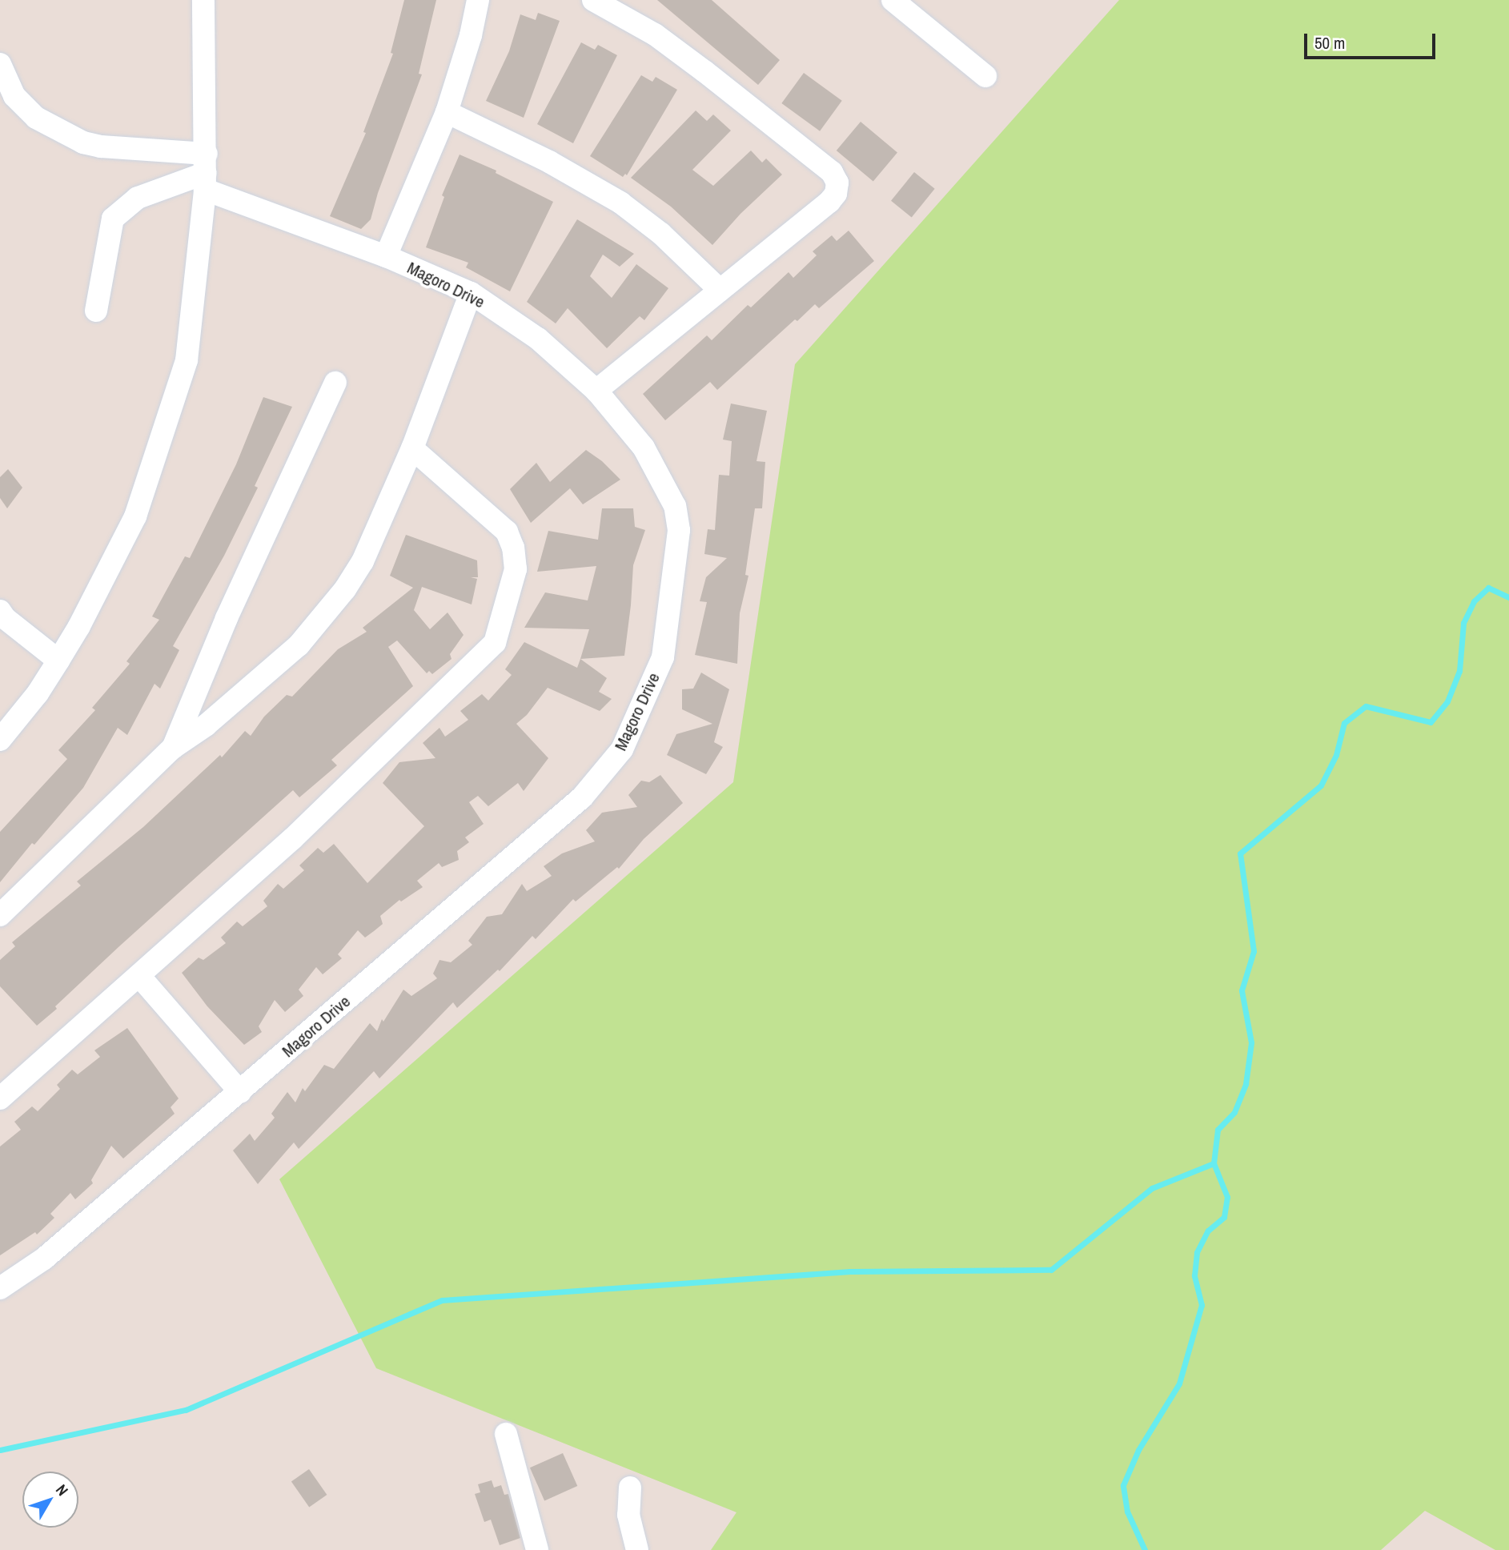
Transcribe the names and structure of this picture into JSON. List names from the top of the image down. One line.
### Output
{"streets":{"street":["Magoro Drive"]},"scale_bar":"50 m","north":"top right"}
